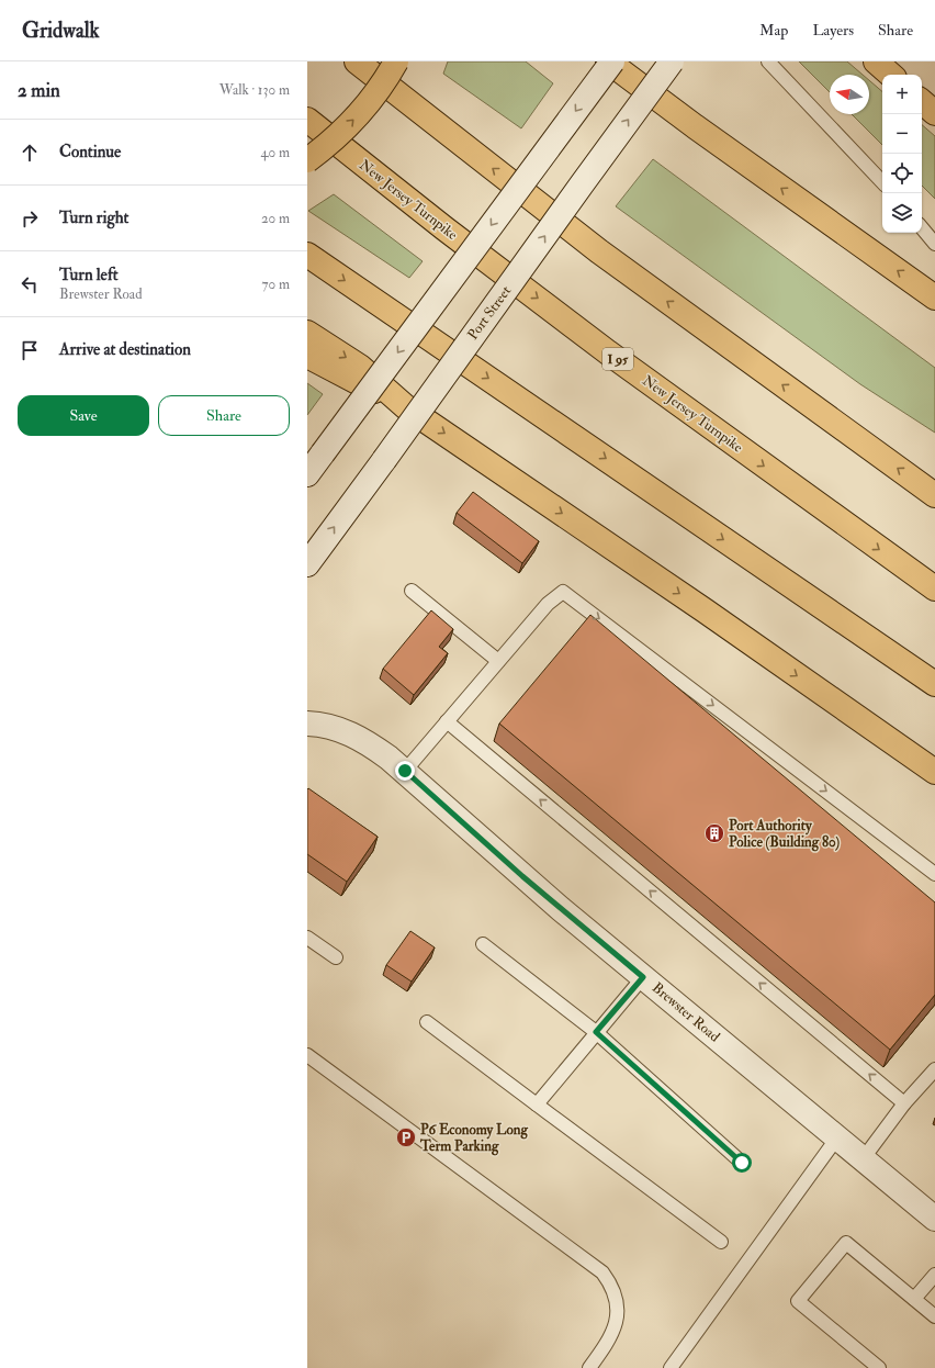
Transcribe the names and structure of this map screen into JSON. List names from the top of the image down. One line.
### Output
{"streets":{"highway":["New Jersey Turnpike","I 95"],"main road":["Port Street","Brewster Road"]},"places":{"building":["Port Authority Police (Building 80)"],"parking":["P6 Economy Long Term Parking"]},"north":"left","page":{"header":"Gridwalk","nav":["Map","Layers","Share"],"heading":["2 min","Walk · 130 m"],"map_buttons":["+","−"],"list":[["Continue","40 m"],["Turn right","20 m"],["Turn left","Brewster Road","70 m"],"Arrive at destination"],"buttons":["Save","Share"]}}
